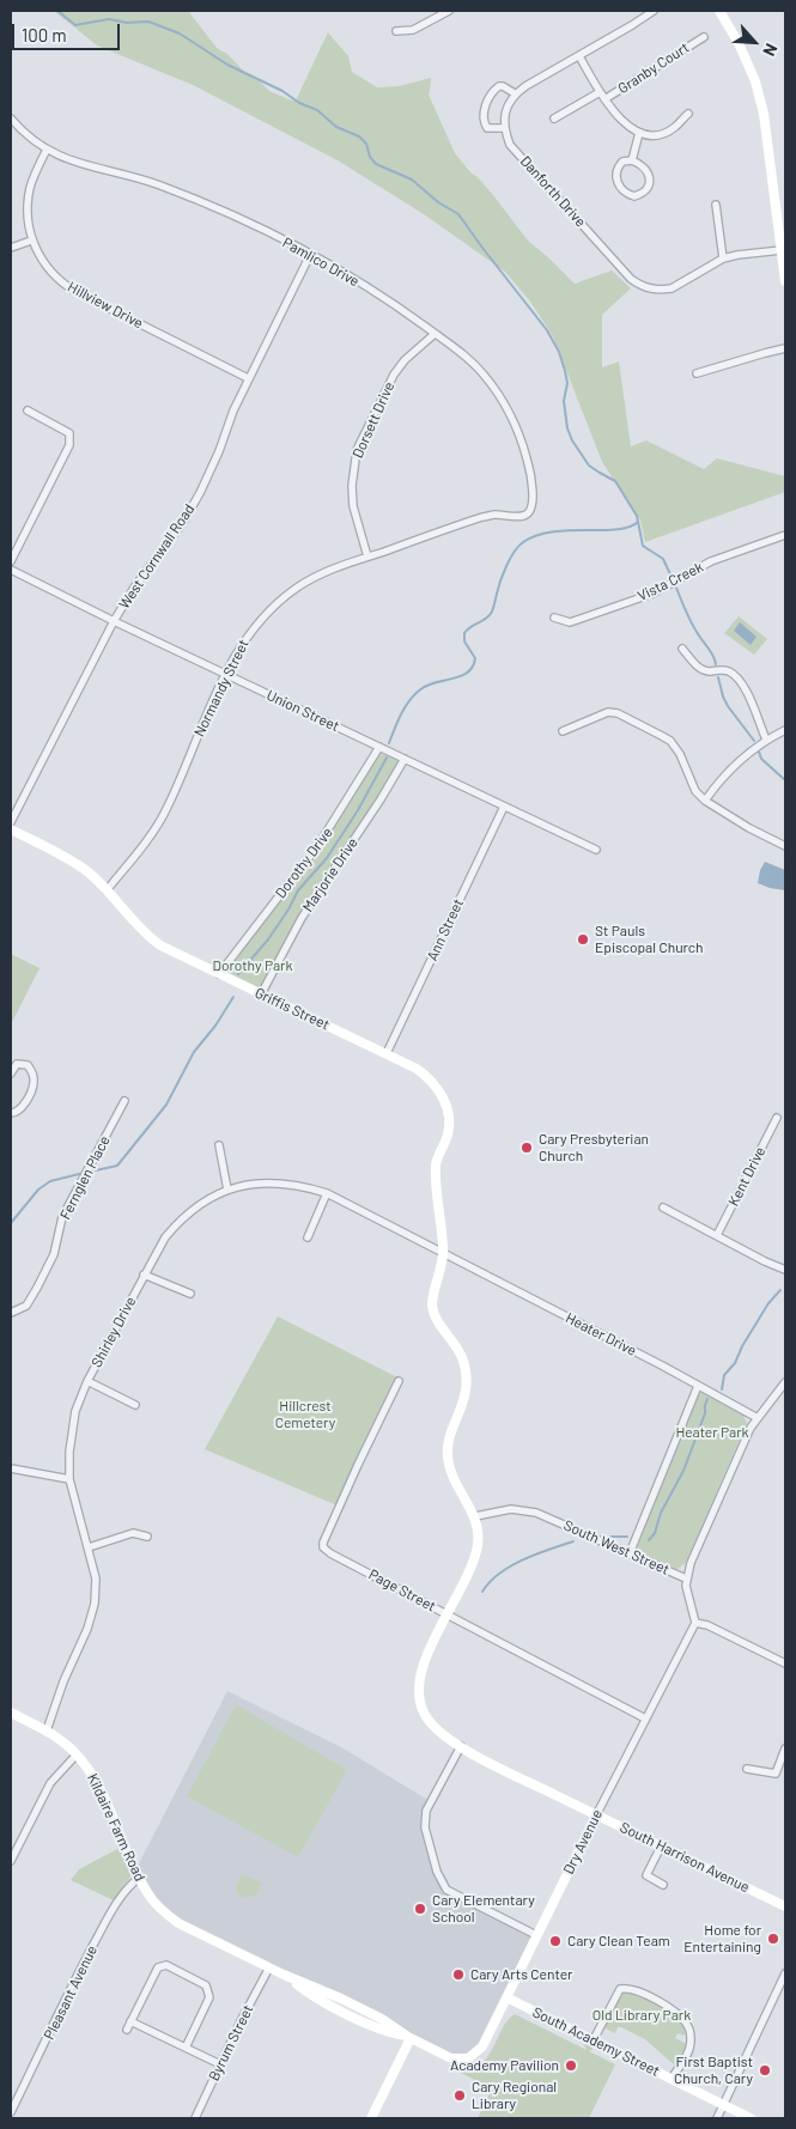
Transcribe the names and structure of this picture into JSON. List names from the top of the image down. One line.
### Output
{"streets":{"street":["Granby Court","Danforth Drive","Pamlico Drive","Hillview Drive","Dorsett Drive","West Cornwall Road","Vista Creek","Normandy Street","Union Street","Dorothy Drive","Marjorie Drive","Ann Street","Griffis Street","Kent Drive","Fernglen Place","Shirley Drive","Heater Drive","South West Street","Page Street","Kildaire Farm Road","Dry Avenue","South Harrison Avenue","Pleasant Avenue","South Academy Street","Byrum Street"]},"crossings":[["Pamlico Drive","Hillview Drive"],["Pamlico Drive","Dorsett Drive"],["Pamlico Drive","West Cornwall Road"],["Pamlico Drive","Normandy Street"],["Hillview Drive","West Cornwall Road"],["Dorsett Drive","Normandy Street"],["West Cornwall Road","Union Street"],["Normandy Street","Union Street"],["Normandy Street","Griffis Street"],["Union Street","Dorothy Drive"],["Union Street","Marjorie Drive"],["Union Street","Ann Street"],["Dorothy Drive","Griffis Street"],["Marjorie Drive","Griffis Street"],["Ann Street","Griffis Street"],["Griffis Street","Shirley Drive"],["Griffis Street","Heater Drive"],["Griffis Street","South Harrison Avenue"],["Shirley Drive","Heater Drive"],["Shirley Drive","Kildaire Farm Road"],["Shirley Drive","South Harrison Avenue"],["Heater Drive","South Harrison Avenue"],["South West Street","Dry Avenue"],["South West Street","South Harrison Avenue"],["Page Street","Dry Avenue"],["Page Street","South Harrison Avenue"],["Kildaire Farm Road","Dry Avenue"],["Kildaire Farm Road","Pleasant Avenue"],["Kildaire Farm Road","Byrum Street"],["Dry Avenue","South Harrison Avenue"],["Dry Avenue","South Academy Street"]],"parks":["Dorothy Park","Hillcrest Cemetery","Heater Park","Old Library Park"],"places":["St Pauls Episcopal Church","Cary Presbyterian Church","Cary Elementary School","Home for Entertaining","Cary Clean Team","Cary Arts Center","Academy Pavilion","First Baptist Church, Cary","Cary Regional Library"],"scale_bar":"100 m","north":"bottom right"}
